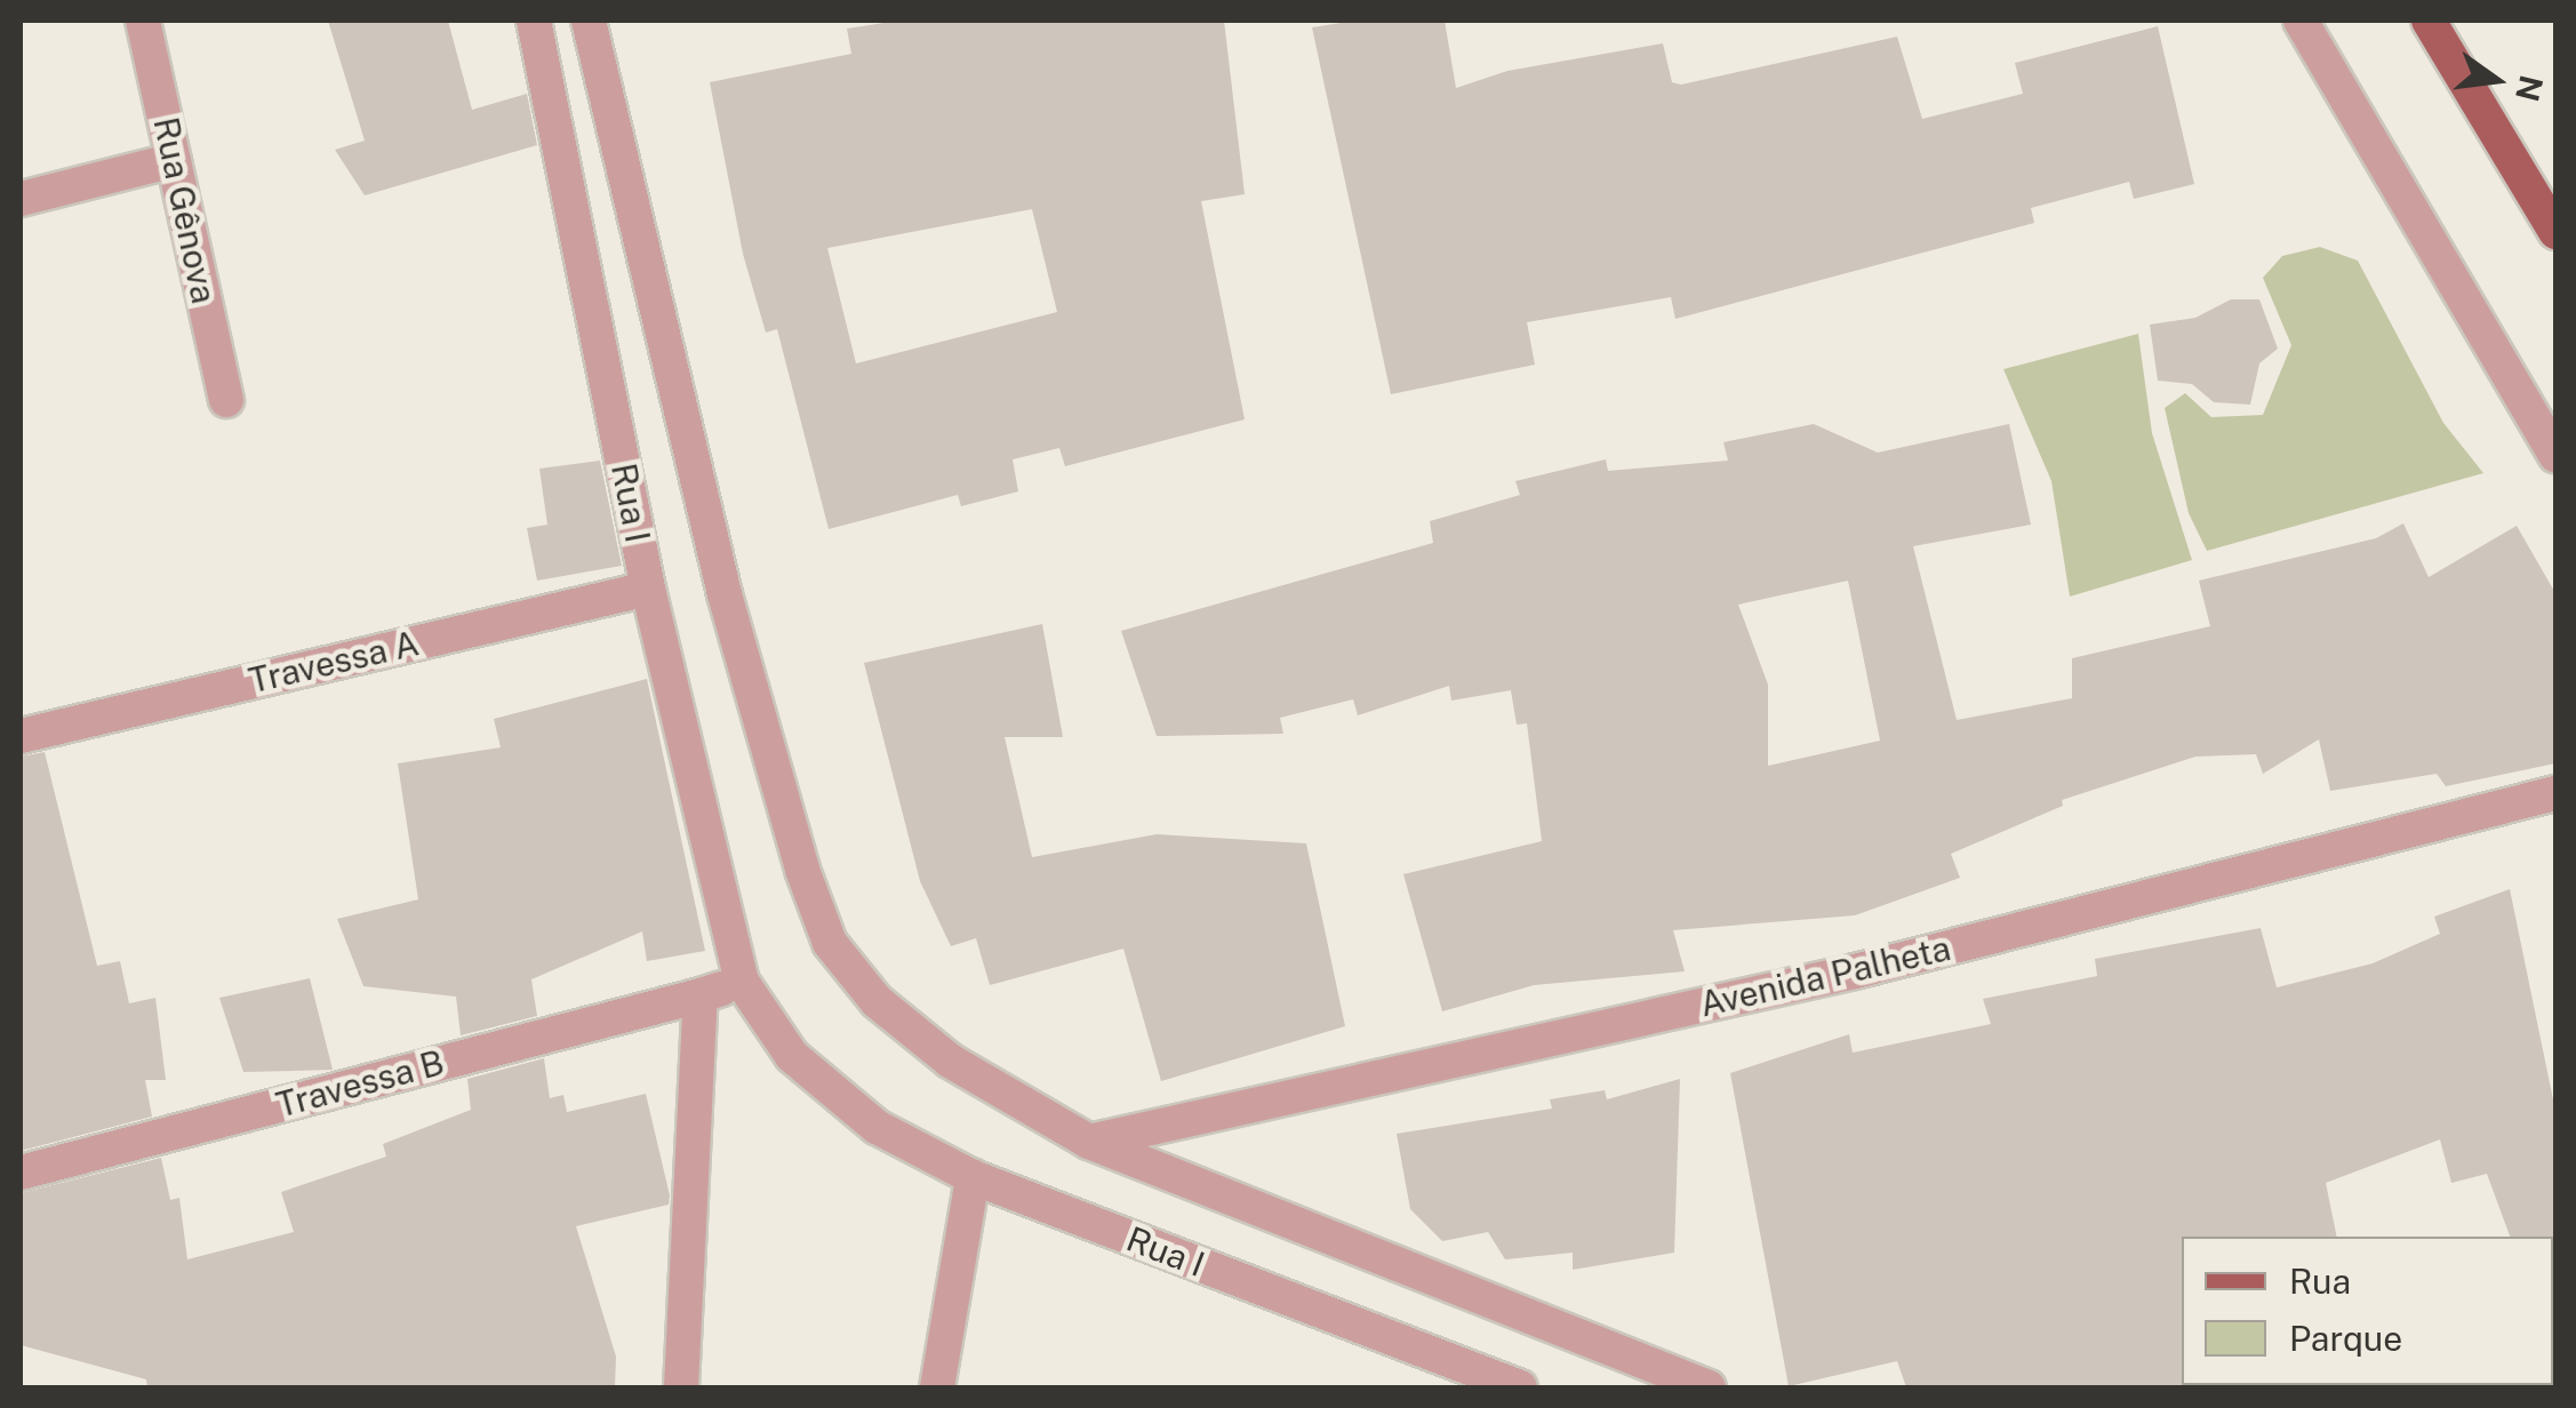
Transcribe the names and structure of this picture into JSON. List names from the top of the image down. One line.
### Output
{"streets":{"street":["Rua Gênova","Rua I","Travessa A","Avenida Palheta","Travessa B"]},"crossings":[["Rua I","Travessa A"]],"legend":["Rua","Parque"],"north":"right"}
